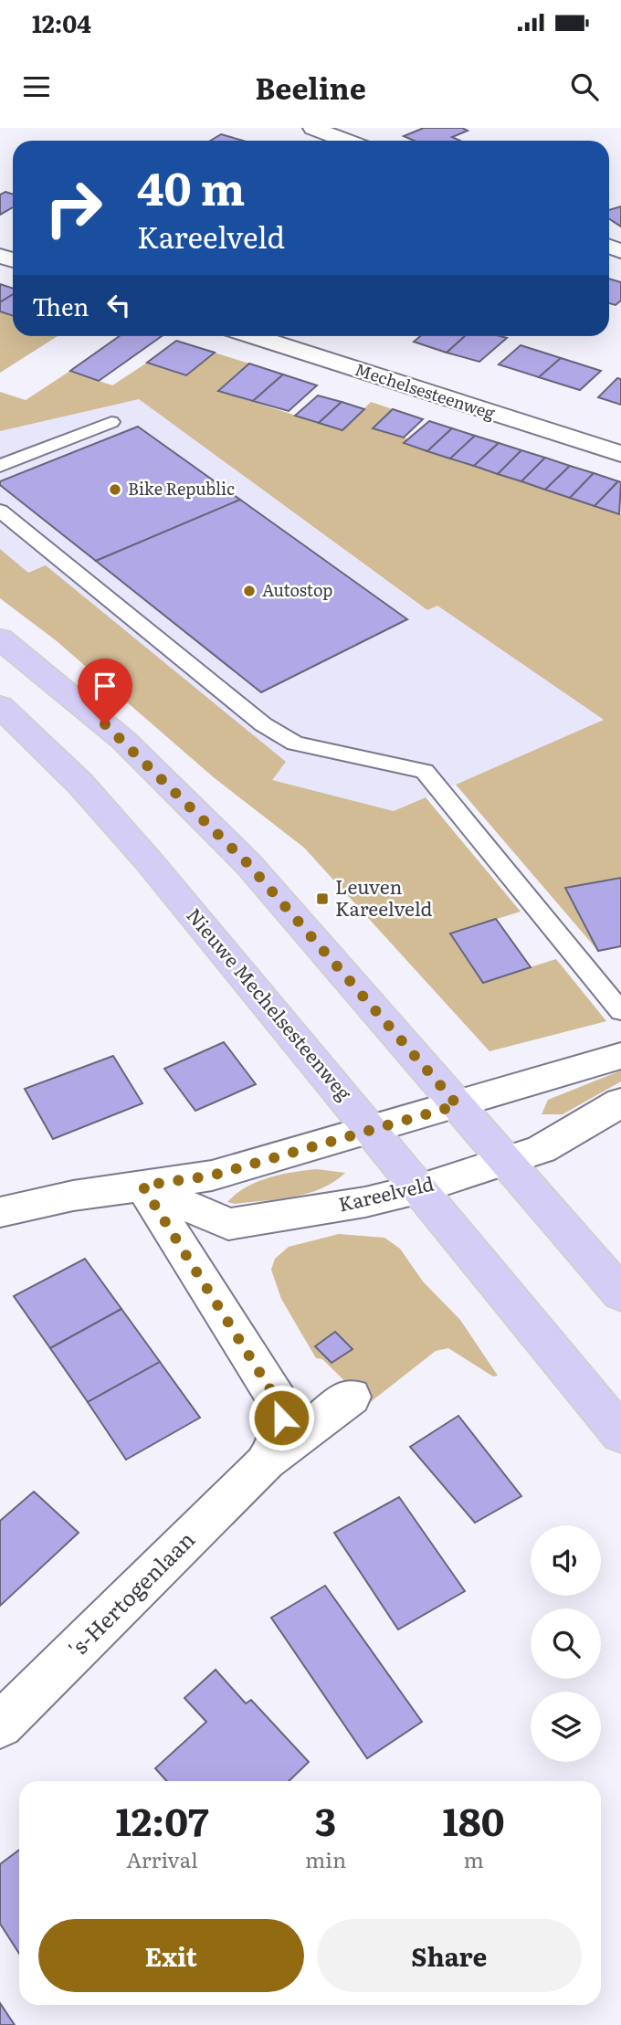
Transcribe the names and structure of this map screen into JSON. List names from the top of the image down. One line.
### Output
{"streets":{"main road":["Nieuwe Mechelsesteenweg"],"street":["Mechelsesteenweg","Kareelveld","'s-Hertogenlaan"]},"crossings":[["Nieuwe Mechelsesteenweg","Kareelveld"],["Kareelveld","'s-Hertogenlaan"]],"places":{"other":["Bike Republic","Autostop"],"transit":["Leuven Kareelveld"]},"page":{"status":"12:04","header":"Beeline","turn":["40 m","Kareelveld"],"then":"Then","eta":["12:07","Arrival","3","min","180","m"],"buttons":["Exit","Share"]}}
